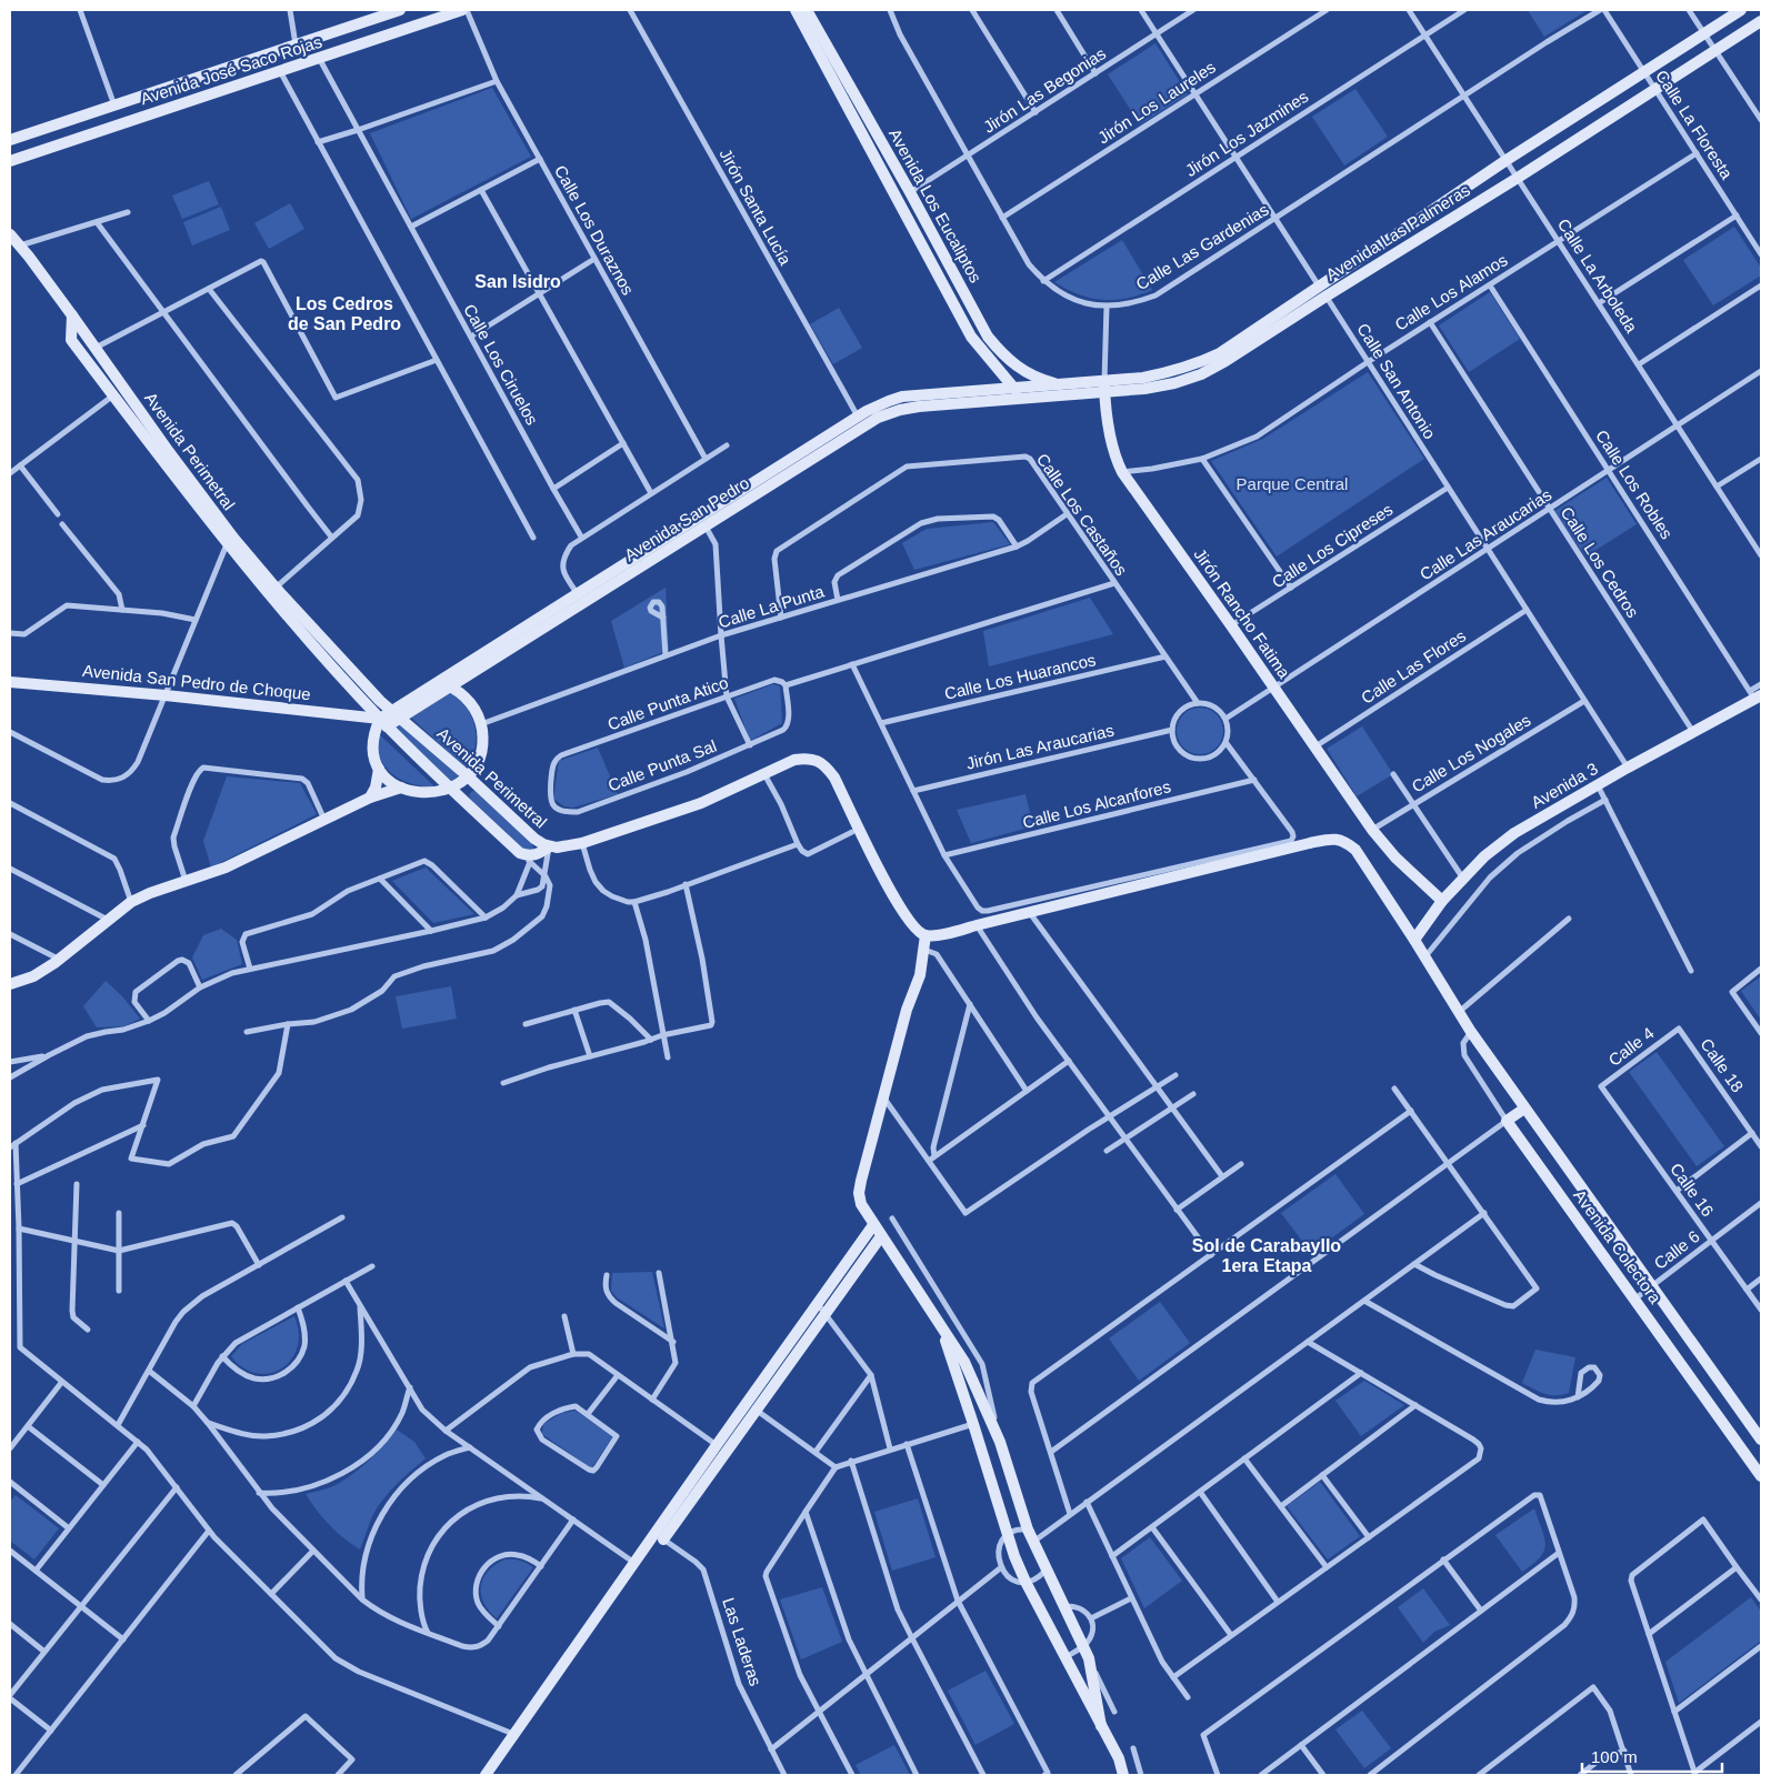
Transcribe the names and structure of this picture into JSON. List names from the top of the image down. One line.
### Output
{"streets":{"street":["Avenida José Saco Rojas","Jirón Las Begonias","Jirón Los Laureles","Calle La Floresta","Jirón Los Jazmines","Avenida Los Eucaliptos","Jirón Santa Lucía","Calle Los Duraznos","Avenida Las Palmeras","Calle Las Gardenias","Calle La Arboleda","Calle Los Alamos","Calle Los Ciruelos","Calle San Antonio","Avenida Perimetral","Calle Los Robles","Calle Los Castaños","Avenida San Pedro","Calle Las Araucarias","Calle Los Cipreses","Calle Los Cedros","Calle La Punta","Jirón Rancho Fatima","Calle Las Flores","Calle Los Huarancos","Avenida San Pedro de Choque","Calle Punta Atico","Jirón Las Araucarias","Calle Los Nogales","Calle Punta Sal","Avenida 3","Calle Los Alcanfores","Calle 4","Calle 18","Calle 16","Avenida Colectora","Calle 6","Las Laderas"]},"crossings":[["Avenida José Saco Rojas","Calle Los Duraznos"],["Avenida José Saco Rojas","Calle Los Ciruelos"],["Jirón Las Begonias","Avenida Los Eucaliptos"],["Jirón Las Begonias","Calle Las Gardenias"],["Jirón Las Begonias","Calle San Antonio"],["Jirón Los Laureles","Calle Las Gardenias"],["Jirón Los Laureles","Calle San Antonio"],["Calle La Floresta","Avenida Las Palmeras"],["Calle La Floresta","Calle Las Gardenias"],["Calle La Floresta","Calle Los Alamos"],["Jirón Los Jazmines","Calle Las Gardenias"],["Jirón Los Jazmines","Calle La Arboleda"],["Jirón Los Jazmines","Calle San Antonio"],["Avenida Los Eucaliptos","Avenida Las Palmeras"],["Avenida Los Eucaliptos","Avenida San Pedro"],["Jirón Santa Lucía","Avenida San Pedro"],["Avenida Las Palmeras","Calle La Arboleda"],["Avenida Las Palmeras","Calle San Antonio"],["Avenida Las Palmeras","Avenida San Pedro"],["Avenida Las Palmeras","Jirón Rancho Fatima"],["Calle Las Gardenias","Calle La Arboleda"],["Calle Las Gardenias","Calle San Antonio"],["Calle Las Gardenias","Jirón Rancho Fatima"],["Calle La Arboleda","Calle Los Alamos"],["Calle La Arboleda","Calle Las Araucarias"],["Calle Los Alamos","Calle San Antonio"],["Calle Los Alamos","Calle Los Robles"],["Calle Los Alamos","Calle Los Cedros"],["Calle Los Alamos","Jirón Rancho Fatima"],["Calle San Antonio","Calle Las Araucarias"],["Calle San Antonio","Calle Los Cipreses"],["Calle San Antonio","Calle Las Flores"],["Calle San Antonio","Calle Los Nogales"],["Calle San Antonio","Avenida 3"],["Avenida Perimetral","Avenida San Pedro"],["Avenida Perimetral","Avenida San Pedro de Choque"],["Calle Los Robles","Calle Las Araucarias"],["Calle Los Robles","Avenida 3"],["Calle Los Castaños","Calle Las Araucarias"],["Calle Los Castaños","Calle La Punta"],["Calle Los Castaños","Calle Los Huarancos"],["Calle Los Castaños","Calle Punta Atico"],["Calle Los Castaños","Jirón Las Araucarias"],["Avenida San Pedro","Avenida San Pedro de Choque"],["Calle Las Araucarias","Calle Los Cedros"],["Calle Las Araucarias","Jirón Rancho Fatima"],["Calle Las Araucarias","Jirón Las Araucarias"],["Calle Los Cipreses","Jirón Rancho Fatima"],["Calle Los Cedros","Avenida 3"],["Jirón Rancho Fatima","Calle Las Flores"],["Jirón Rancho Fatima","Calle Los Nogales"],["Jirón Rancho Fatima","Avenida 3"],["Calle Punta Atico","Calle Punta Sal"],["Avenida 3","Avenida Colectora"],["Calle 4","Calle 18"],["Calle 4","Calle 16"],["Calle 16","Calle 6"],["Avenida Colectora","Calle 6"]],"districts":["San Isidro","Los Cedros de San Pedro","Sol de Carabayllo 1era Etapa"],"parks":["Parque Central"],"scale_bar":"100 m"}
